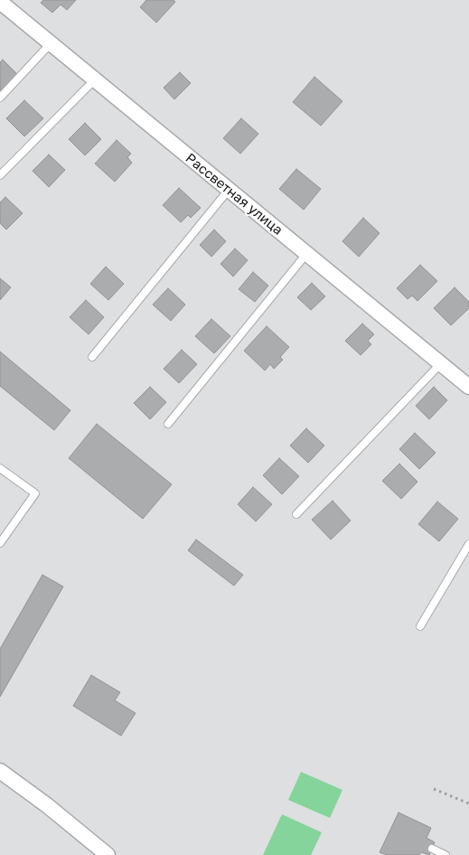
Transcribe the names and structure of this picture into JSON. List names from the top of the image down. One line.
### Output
{"streets":{"street":["Рассветная улица"]}}
